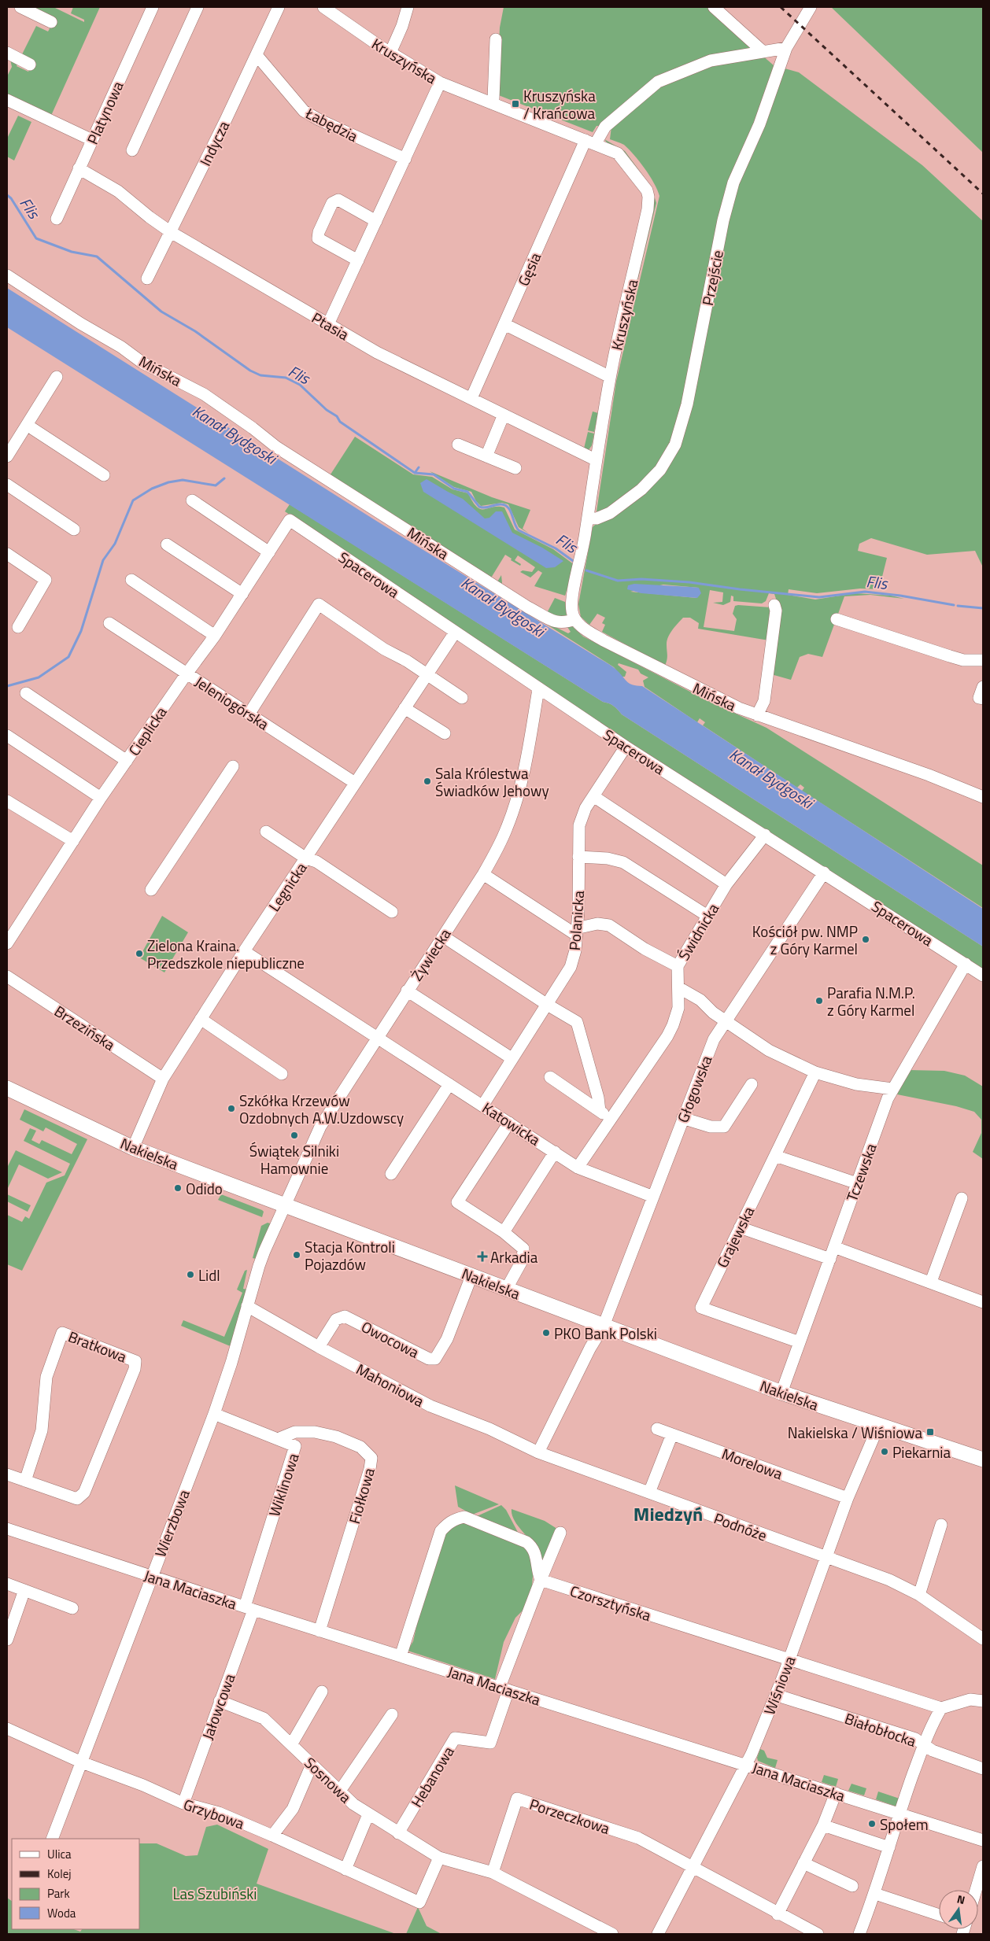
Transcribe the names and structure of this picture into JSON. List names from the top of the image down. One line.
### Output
{"streets":{"main road":["Nakielska"],"street":["Kruszyńska","Platynowa","Łabędzia","Indycza","Gęsia","Przejście","Ptasia","Mińska","Spacerowa","Jeleniogórska","Cieplicka","Legnicka","Polanicka","Świdnicka","Żywiecka","Brzezińska","Głogowska","Katowicka","Tczewska","Grajewska","Owocowa","Bratkowa","Mahoniowa","Morelowa","Wiklinowa","Fiołkowa","Wierzbowa","Podnóże","Jana Maciaszka","Czorsztyńska","Wiśniowa","Jałowcowa","Białobłocka","Hebanowa","Sosnowa","Grzybowa","Porzeczkowa"]},"crossings":[["Kruszyńska","Gęsia"],["Kruszyńska","Przejście"],["Kruszyńska","Ptasia"],["Kruszyńska","Mińska"],["Platynowa","Ptasia"],["Łabędzia","Indycza"],["Indycza","Ptasia"],["Gęsia","Przejście"],["Gęsia","Ptasia"],["Spacerowa","Cieplicka"],["Spacerowa","Legnicka"],["Spacerowa","Polanicka"],["Spacerowa","Świdnicka"],["Spacerowa","Żywiecka"],["Spacerowa","Głogowska"],["Spacerowa","Tczewska"],["Jeleniogórska","Cieplicka"],["Jeleniogórska","Legnicka"],["Legnicka","Brzezińska"],["Legnicka","Katowicka"],["Legnicka","Nakielska"],["Polanicka","Katowicka"],["Świdnicka","Katowicka"],["Żywiecka","Katowicka"],["Żywiecka","Nakielska"],["Żywiecka","Wierzbowa"],["Głogowska","Katowicka"],["Głogowska","Nakielska"],["Głogowska","Mahoniowa"],["Głogowska","Podnóże"],["Nakielska","Tczewska"],["Nakielska","Owocowa"],["Nakielska","Wierzbowa"],["Nakielska","Wiśniowa"],["Tczewska","Grajewska"],["Owocowa","Mahoniowa"],["Mahoniowa","Wierzbowa"],["Mahoniowa","Podnóże"],["Morelowa","Wiśniowa"],["Wiklinowa","Fiołkowa"],["Wiklinowa","Wierzbowa"],["Wiklinowa","Jana Maciaszka"],["Wiklinowa","Jałowcowa"],["Fiołkowa","Jana Maciaszka"],["Wierzbowa","Jana Maciaszka"],["Wierzbowa","Grzybowa"],["Podnóże","Wiśniowa"],["Jana Maciaszka","Wiśniowa"],["Jana Maciaszka","Jałowcowa"],["Jana Maciaszka","Hebanowa"],["Czorsztyńska","Wiśniowa"],["Wiśniowa","Białobłocka"],["Wiśniowa","Porzeczkowa"],["Jałowcowa","Sosnowa"],["Jałowcowa","Grzybowa"],["Hebanowa","Sosnowa"],["Sosnowa","Grzybowa"]],"districts":["Miedzyń"],"water":["Flis","Kanał Bydgoski"],"parks":["Las Szubiński"],"places":{"transit":["Kruszyńska / Krańcowa","Nakielska / Wiśniowa"],"other":["Sala Królestwa Świadków Jehowy","Kościół pw. NMP z Góry Karmel","Zielona Kraina. Przedszkole niepubliczne","Parafia N.M.P. z Góry Karmel","Szkółka Krzewów Ozdobnych A.W.Uzdowscy","Świątek Silniki Hamownie","Odido","Stacja Kontroli Pojazdów","Lidl","PKO Bank Polski","Piekarnia","Społem"],"health":["Arkadia"]},"legend":["Ulica","Kolej","Park","Woda"],"north":"top"}
